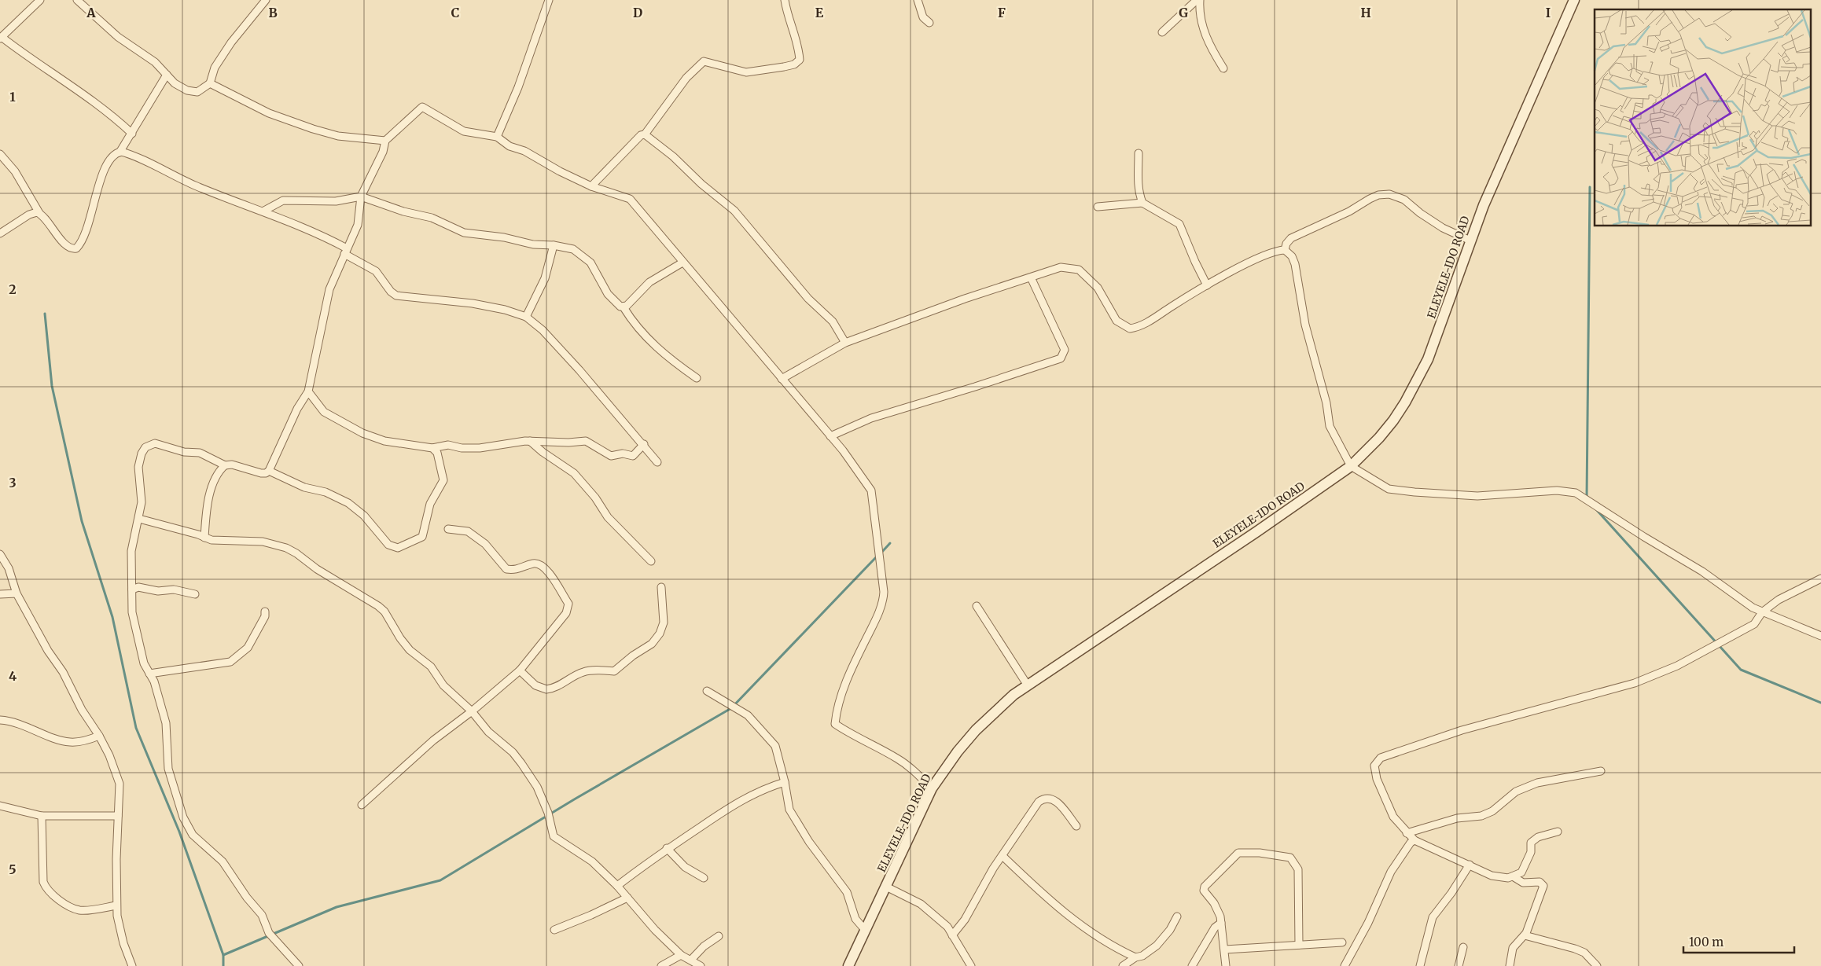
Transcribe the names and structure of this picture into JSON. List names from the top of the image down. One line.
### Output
{"streets":{"main road":["ELEYELE-IDO ROAD"]},"scale_bar":"100 m","grid":{"columns":["A","B","C","D","E","F","G","H","I"],"rows":["1","2","3","4","5"]}}
